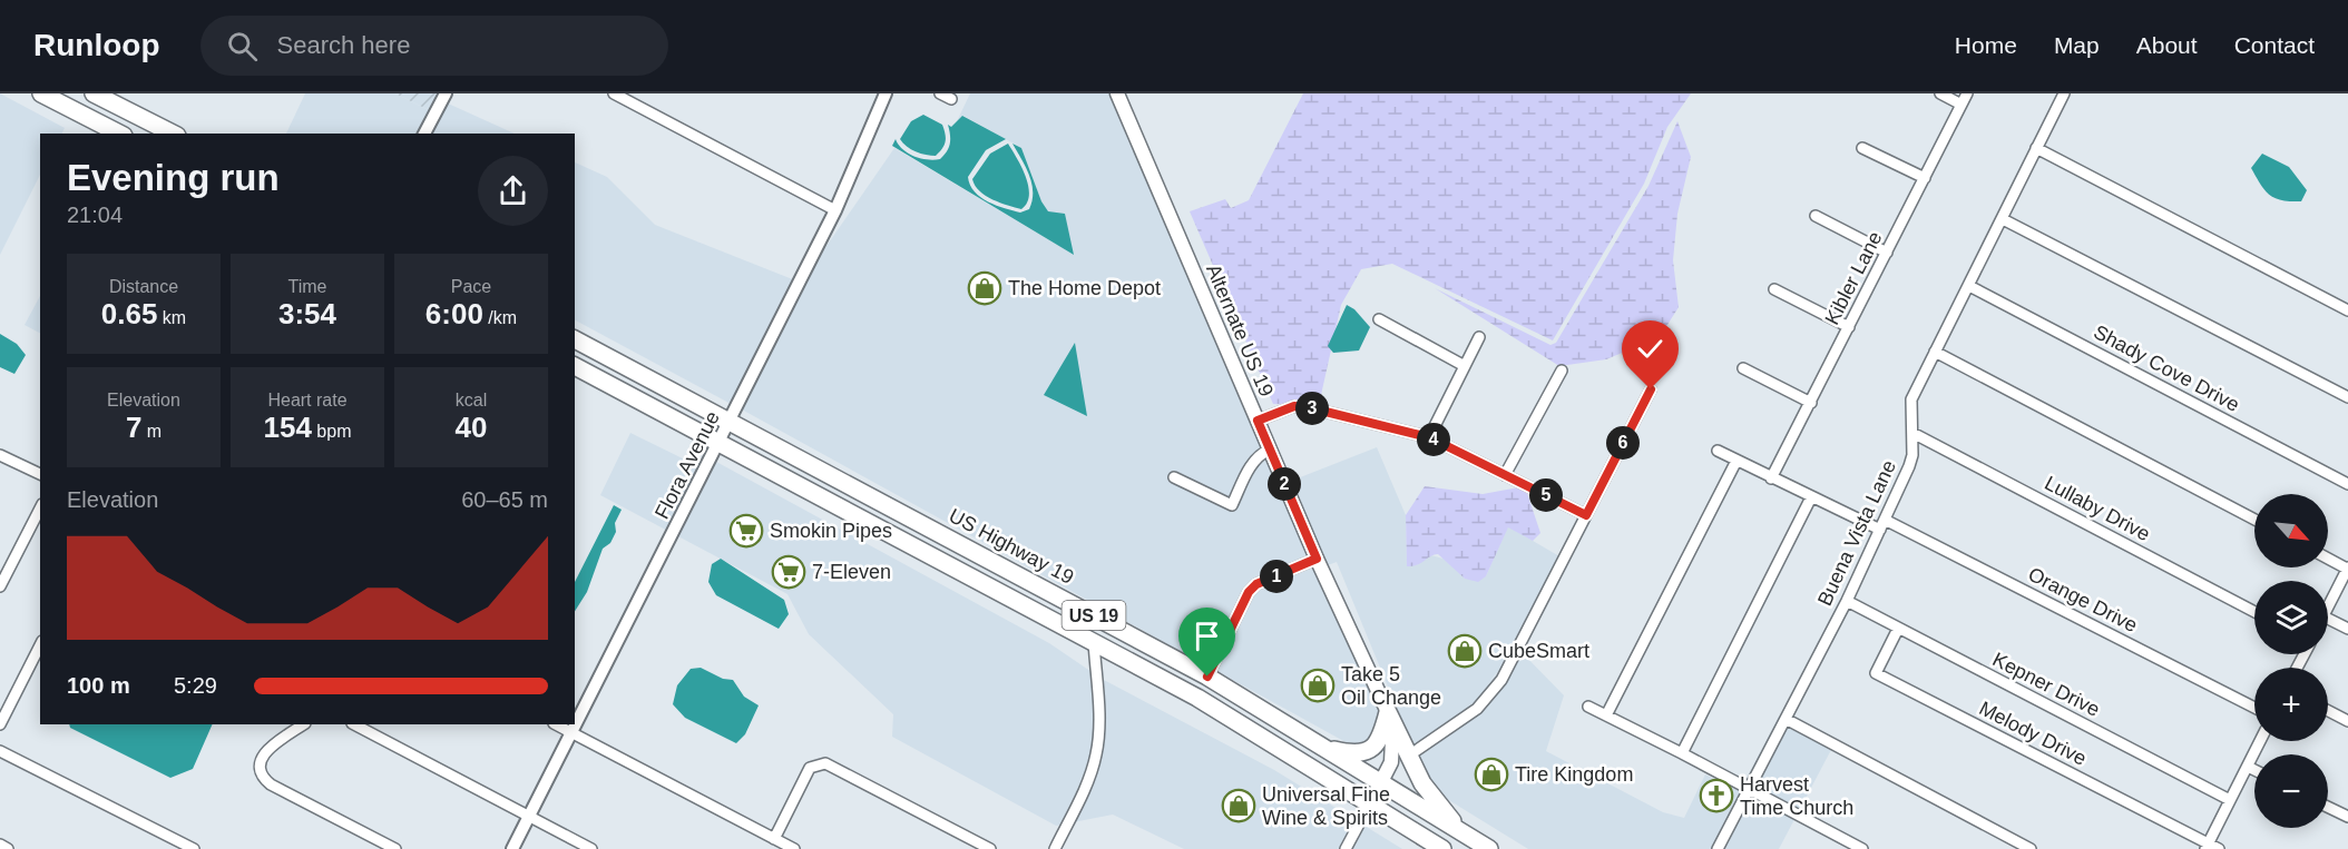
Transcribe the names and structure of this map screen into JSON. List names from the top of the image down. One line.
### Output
{"streets":{"highway":["US Highway 19","US 19"],"main road":["Alternate US 19"],"street":["Kibler Lane","Shady Cove Drive","Flora Avenue","Lullaby Drive","Buena Vista Lane","Orange Drive","Kepner Drive","Melody Drive"]},"crossings":[["Kibler Lane","Orange Drive"],["Alternate US 19","US Highway 19"],["Alternate US 19","US 19"],["Shady Cove Drive","Buena Vista Lane"],["Flora Avenue","US Highway 19"],["Flora Avenue","US 19"],["Lullaby Drive","Buena Vista Lane"],["Buena Vista Lane","Orange Drive"],["Buena Vista Lane","Kepner Drive"],["Kepner Drive","Melody Drive"]],"places":{"shop":["The Home Depot","CubeSmart","Take 5 Oil Change","Tire Kingdom","Universal Fine Wine & Spirits"],"supermarket":["Smokin Pipes","7-Eleven"],"church":["Harvest Time Church"]},"north":"bottom right","page":{"header":"Runloop","search":"Search here","nav":["Home","Map","About","Contact"],"heading":["Evening run","21:04"],"stats":[["Distance","0.65 km"],["Time","3:54"],["Pace","6:00 /km"],["Elevation","7 m"],["Heart rate","154 bpm"],["kcal","40"]],"pins":["3","4","6","2","5","1"],"chart":["Elevation","60–65 m"],"map_buttons":["+","−"],"list":[{"name":"100 m","note":"5:29"}]}}
